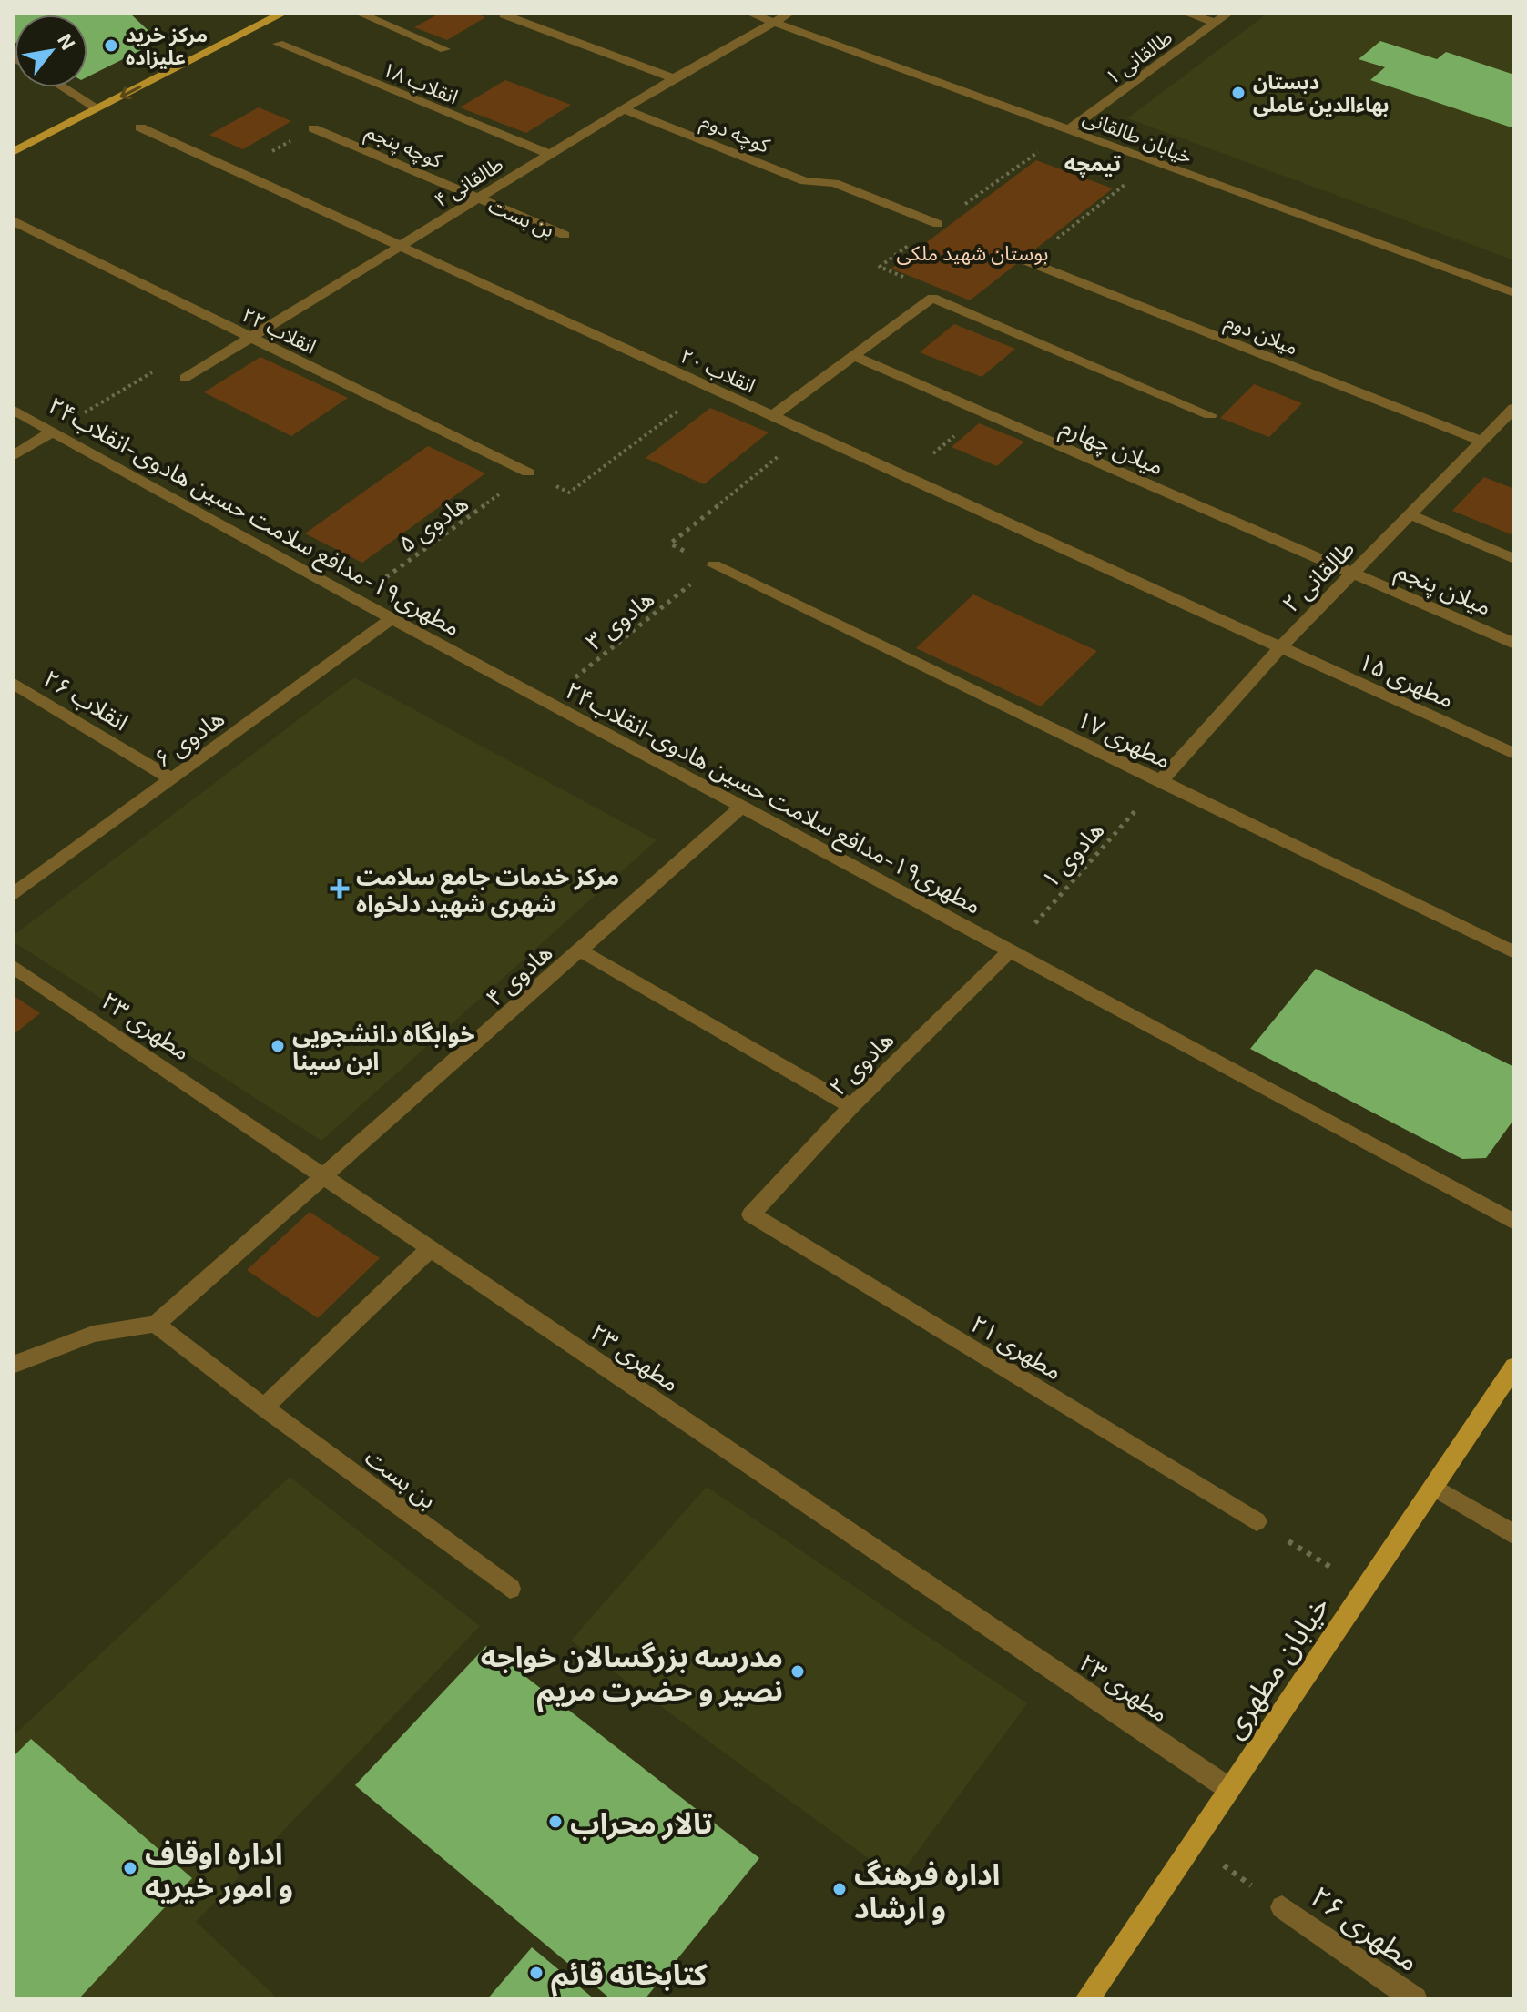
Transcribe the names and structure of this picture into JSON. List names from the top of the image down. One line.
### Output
{"streets":{"main road":["خیابان مطهری"],"street":["طالقانی ۱","انقلاب ۱۸","کوچه دوم","خیابان طالقانی","کوچه پنجم","طالقانی ۴","بن بست","انقلاب ۲۲","میلان دوم","انقلاب ۲۰","میلان چهارم","مطهری۱۹-مدافع سلامت حسین هادوی-انقلاب۲۴","طالقانی ۲","میلان پنجم","مطهری ۱۵","انقلاب ۲۶","هادوی ۶","مطهری ۱۷","هادوی ۴","مطهری ۲۳","هادوی ۲","مطهری ۲۱","مطهری ۲۶"],"path":["هادوی ۵","هادوی ۳","هادوی ۱"]},"crossings":[["طالقانی ۱","خیابان طالقانی"],["انقلاب ۱۸","طالقانی ۴"],["کوچه دوم","طالقانی ۴"],["خیابان طالقانی","طالقانی ۴"],["کوچه پنجم","طالقانی ۴"],["کوچه پنجم","بن بست"],["طالقانی ۴","بن بست"],["طالقانی ۴","انقلاب ۲۲"],["طالقانی ۴","انقلاب ۲۰"],["بن بست","هادوی ۴"],["انقلاب ۲۲","هادوی ۵"],["میلان دوم","طالقانی ۲"],["انقلاب ۲۰","طالقانی ۲"],["انقلاب ۲۰","مطهری ۱۵"],["میلان چهارم","طالقانی ۲"],["میلان چهارم","میلان پنجم"],["مطهری۱۹-مدافع سلامت حسین هادوی-انقلاب۲۴","هادوی ۵"],["مطهری۱۹-مدافع سلامت حسین هادوی-انقلاب۲۴","هادوی ۳"],["مطهری۱۹-مدافع سلامت حسین هادوی-انقلاب۲۴","هادوی ۶"],["مطهری۱۹-مدافع سلامت حسین هادوی-انقلاب۲۴","هادوی ۱"],["مطهری۱۹-مدافع سلامت حسین هادوی-انقلاب۲۴","هادوی ۴"],["مطهری۱۹-مدافع سلامت حسین هادوی-انقلاب۲۴","هادوی ۲"],["طالقانی ۲","میلان پنجم"],["طالقانی ۲","مطهری ۱۵"],["طالقانی ۲","مطهری ۱۷"],["طالقانی ۲","هادوی ۱"],["هادوی ۳","مطهری ۱۷"],["انقلاب ۲۶","هادوی ۶"],["مطهری ۱۷","هادوی ۱"],["هادوی ۱","هادوی ۲"],["هادوی ۴","مطهری ۲۳"],["مطهری ۲۳","خیابان مطهری"],["هادوی ۲","مطهری ۲۱"]],"districts":["تیمچه"],"parks":["بوستان شهید ملکی"],"places":{"other":["مرکز خرید علیزاده","دبستان بهاءالدین عاملی","خوابگاه دانشجویی ابن سینا","مدرسه بزرگسالان خواجه نصیر و حضرت مریم","تالار محراب","اداره اوقاف و امور خیریه","اداره فرهنگ و ارشاد","کتابخانه قائم"],"health":["مرکز خدمات جامع سلامت شهری شهید دلخواه"]},"north":"top right"}
